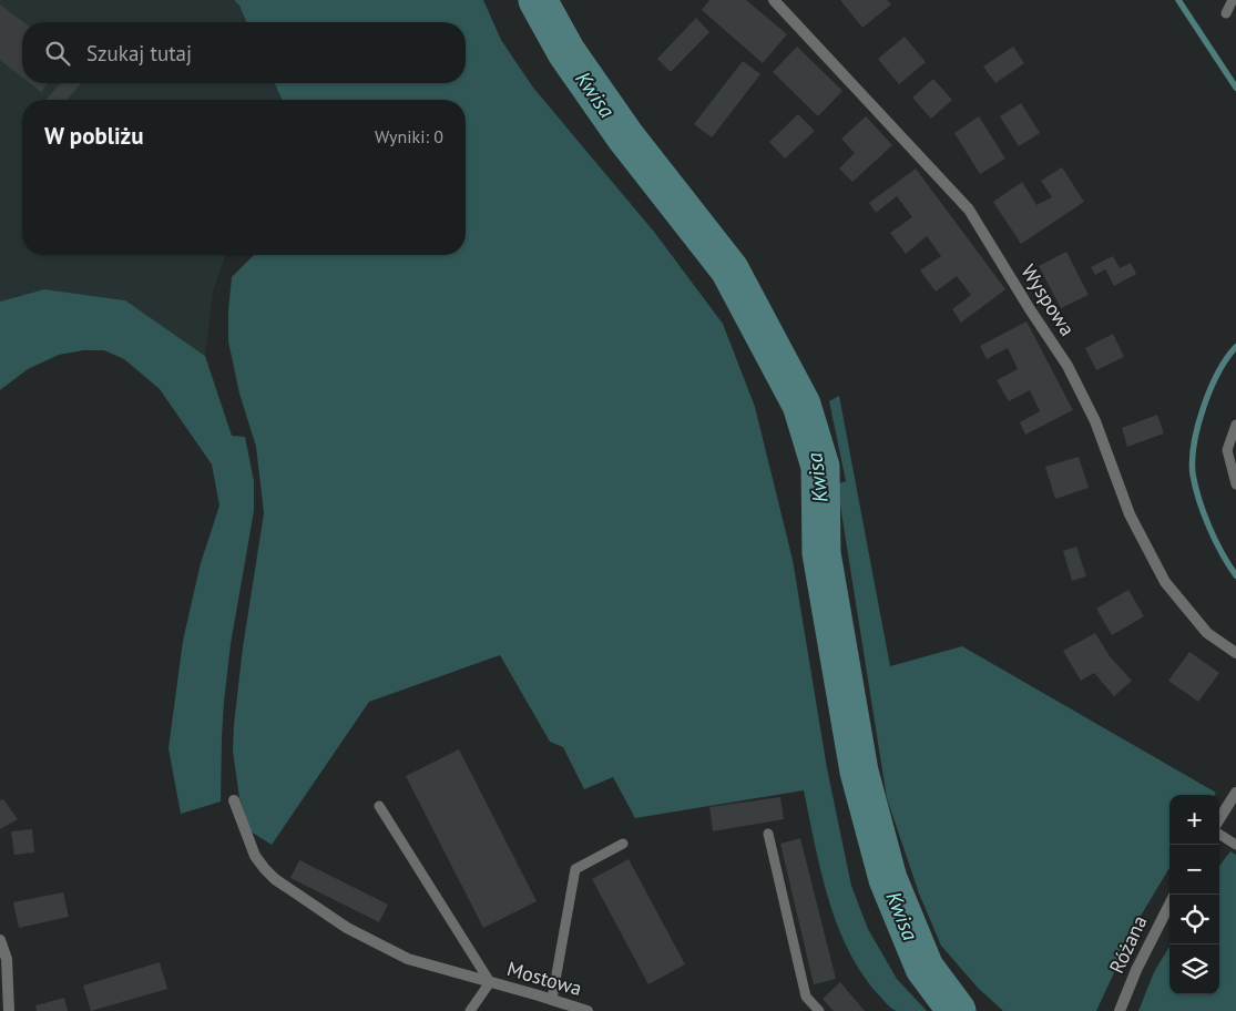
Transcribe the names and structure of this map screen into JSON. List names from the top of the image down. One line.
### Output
{"streets":{"street":["Wyspowa","Różana","Mostowa"]},"water":["Kwisa"],"page":{"search":"Szukaj tutaj","heading":["W pobliżu","Wyniki: 0"],"map_buttons":["+","−"]}}
